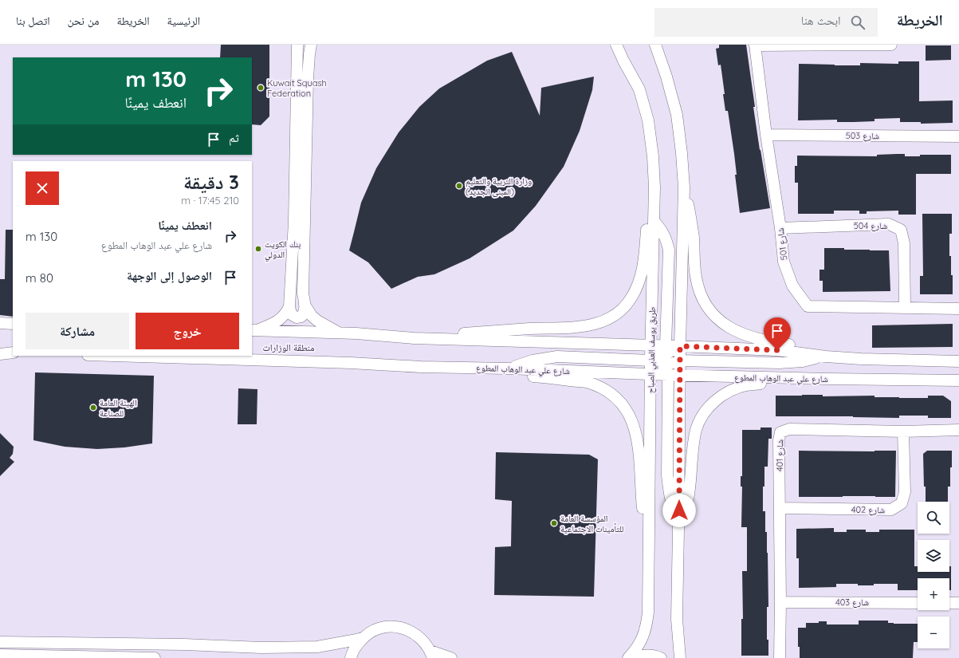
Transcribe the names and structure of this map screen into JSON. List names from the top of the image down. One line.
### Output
{"streets":{"street":["شارع 503","شارع 504","شارع 501","طريق يوسف العذبي الصباح","شارع علي عبد الوهاب المطوع","شارع 401","شارع 402","شارع 403"]},"crossings":[["شارع 503","شارع 501"],["شارع 504","شارع 501"],["طريق يوسف العذبي الصباح","شارع علي عبد الوهاب المطوع"],["شارع 401","شارع 402"],["شارع 401","شارع 403"]],"districts":["منطقة الوزارات"],"places":["Kuwait Squash Federation","وزارة التربية والتعليم (المبنى الجديد)","بنك الكويت الدولي","الهيئة العامة للصناعة","المؤسسة العامة للتأمينات الاجتماعية"],"page":{"header":"الخريطة","search":"ابحث هنا","nav":["الرئيسية","الخريطة","من نحن","اتصل بنا"],"turn":["130 m","انعطف يمينًا"],"then":"ثم","heading":["3 دقيقة","210 m · 17:45"],"list":[{"name":"انعطف يمينًا","note":"شارع علي عبد الوهاب المطوع","value":"130 m"},{"name":"الوصول إلى الوجهة","value":"80 m"}],"buttons":["خروج","مشاركة"],"map_buttons":["+","−"]}}
